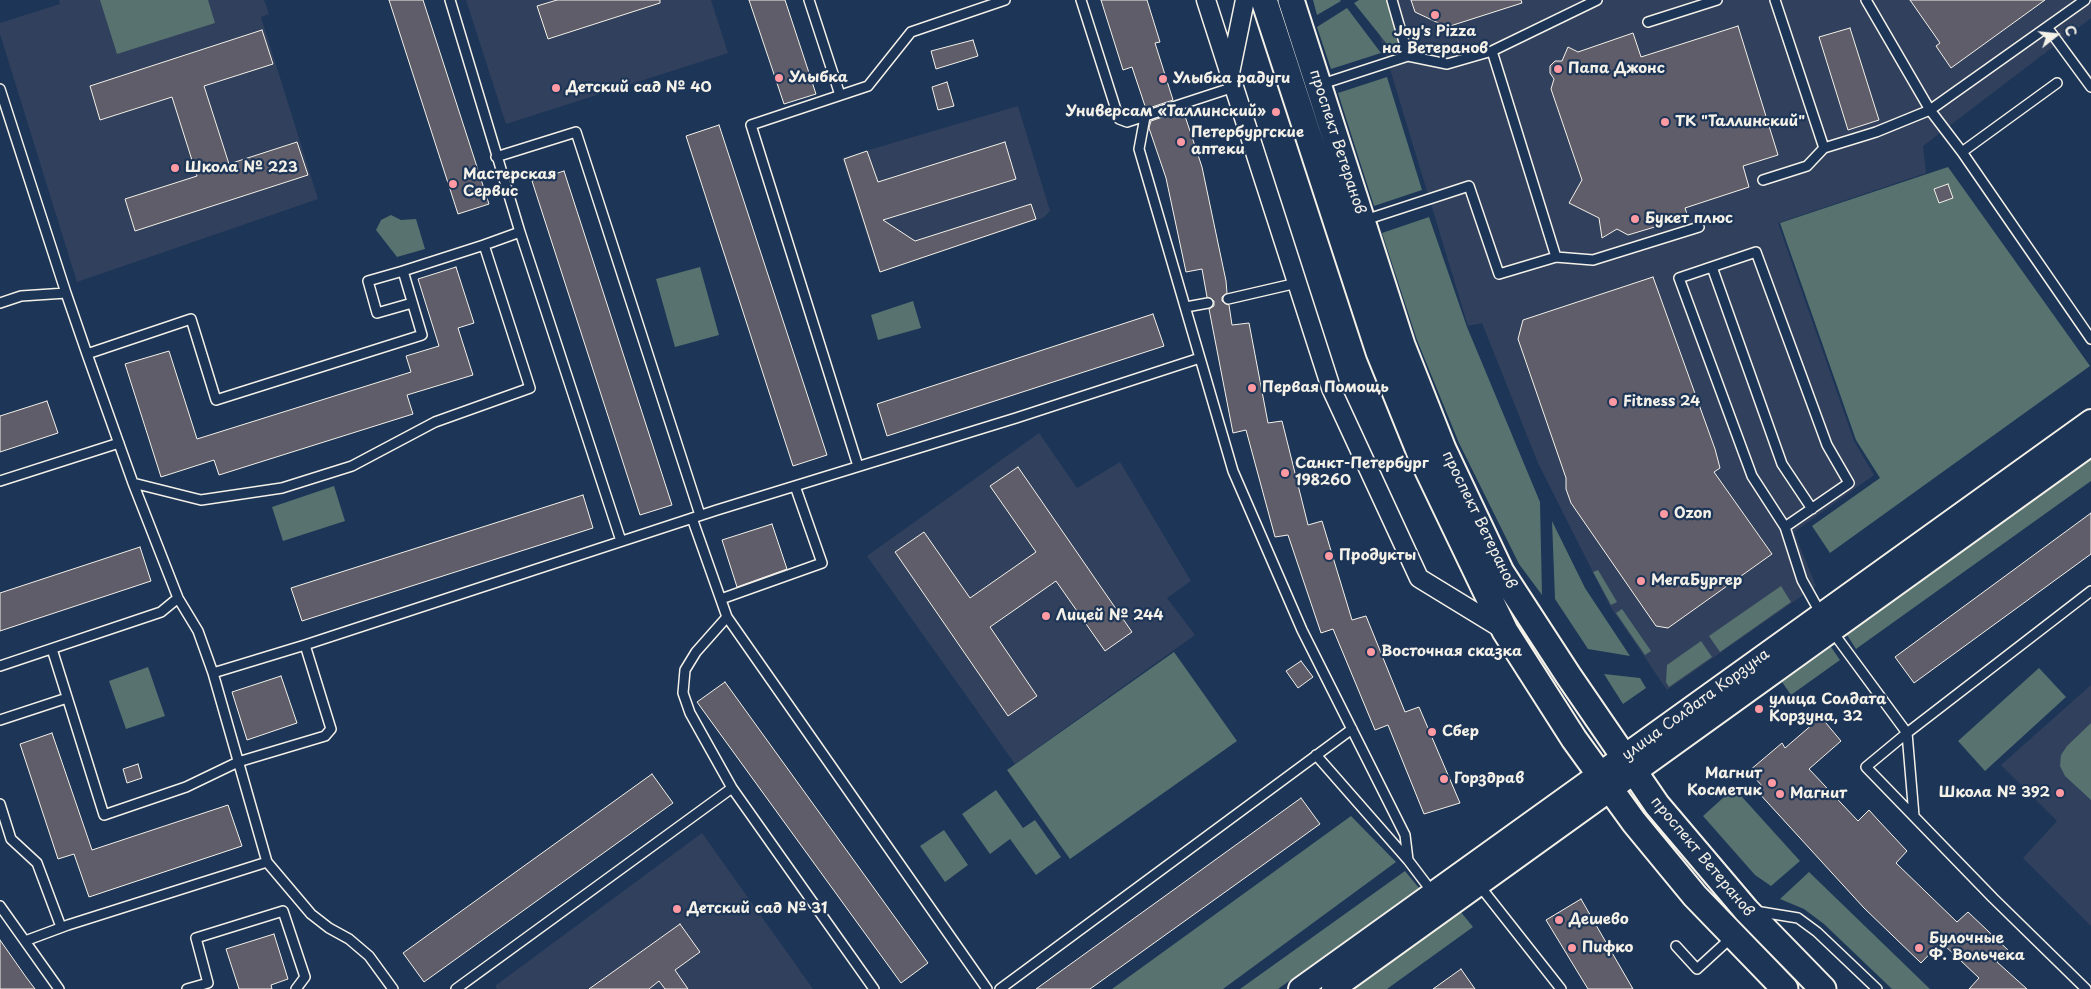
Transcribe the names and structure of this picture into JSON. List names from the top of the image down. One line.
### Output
{"streets":{"main road":["проспект Ветеранов"],"street":["улица Солдата Корзуна"]},"crossings":[["проспект Ветеранов","улица Солдата Корзуна"]],"places":["Joy's Pizza на Ветеранов","Папа Джонс","Улыбка","Улыбка радуги","Детский сад № 40","Универсам «Таллинский»","ТК \"Таллинский\"","Петербургские аптеки","Школа № 223","Мастерская Сервис","Букет плюс","Первая Помощь","Fitness 24","Санкт-Петербург 198260","Ozon","Продукты","МегаБургер","Лицей № 244","Восточная сказка","улица Солдата Корзуна, 32","Сбер","Горздрав","Магнит Косметик","Школа № 392","Магнит","Детский сад № 31","Дешево","Пифко","Булочные Ф. Вольчека"],"north":"right"}
